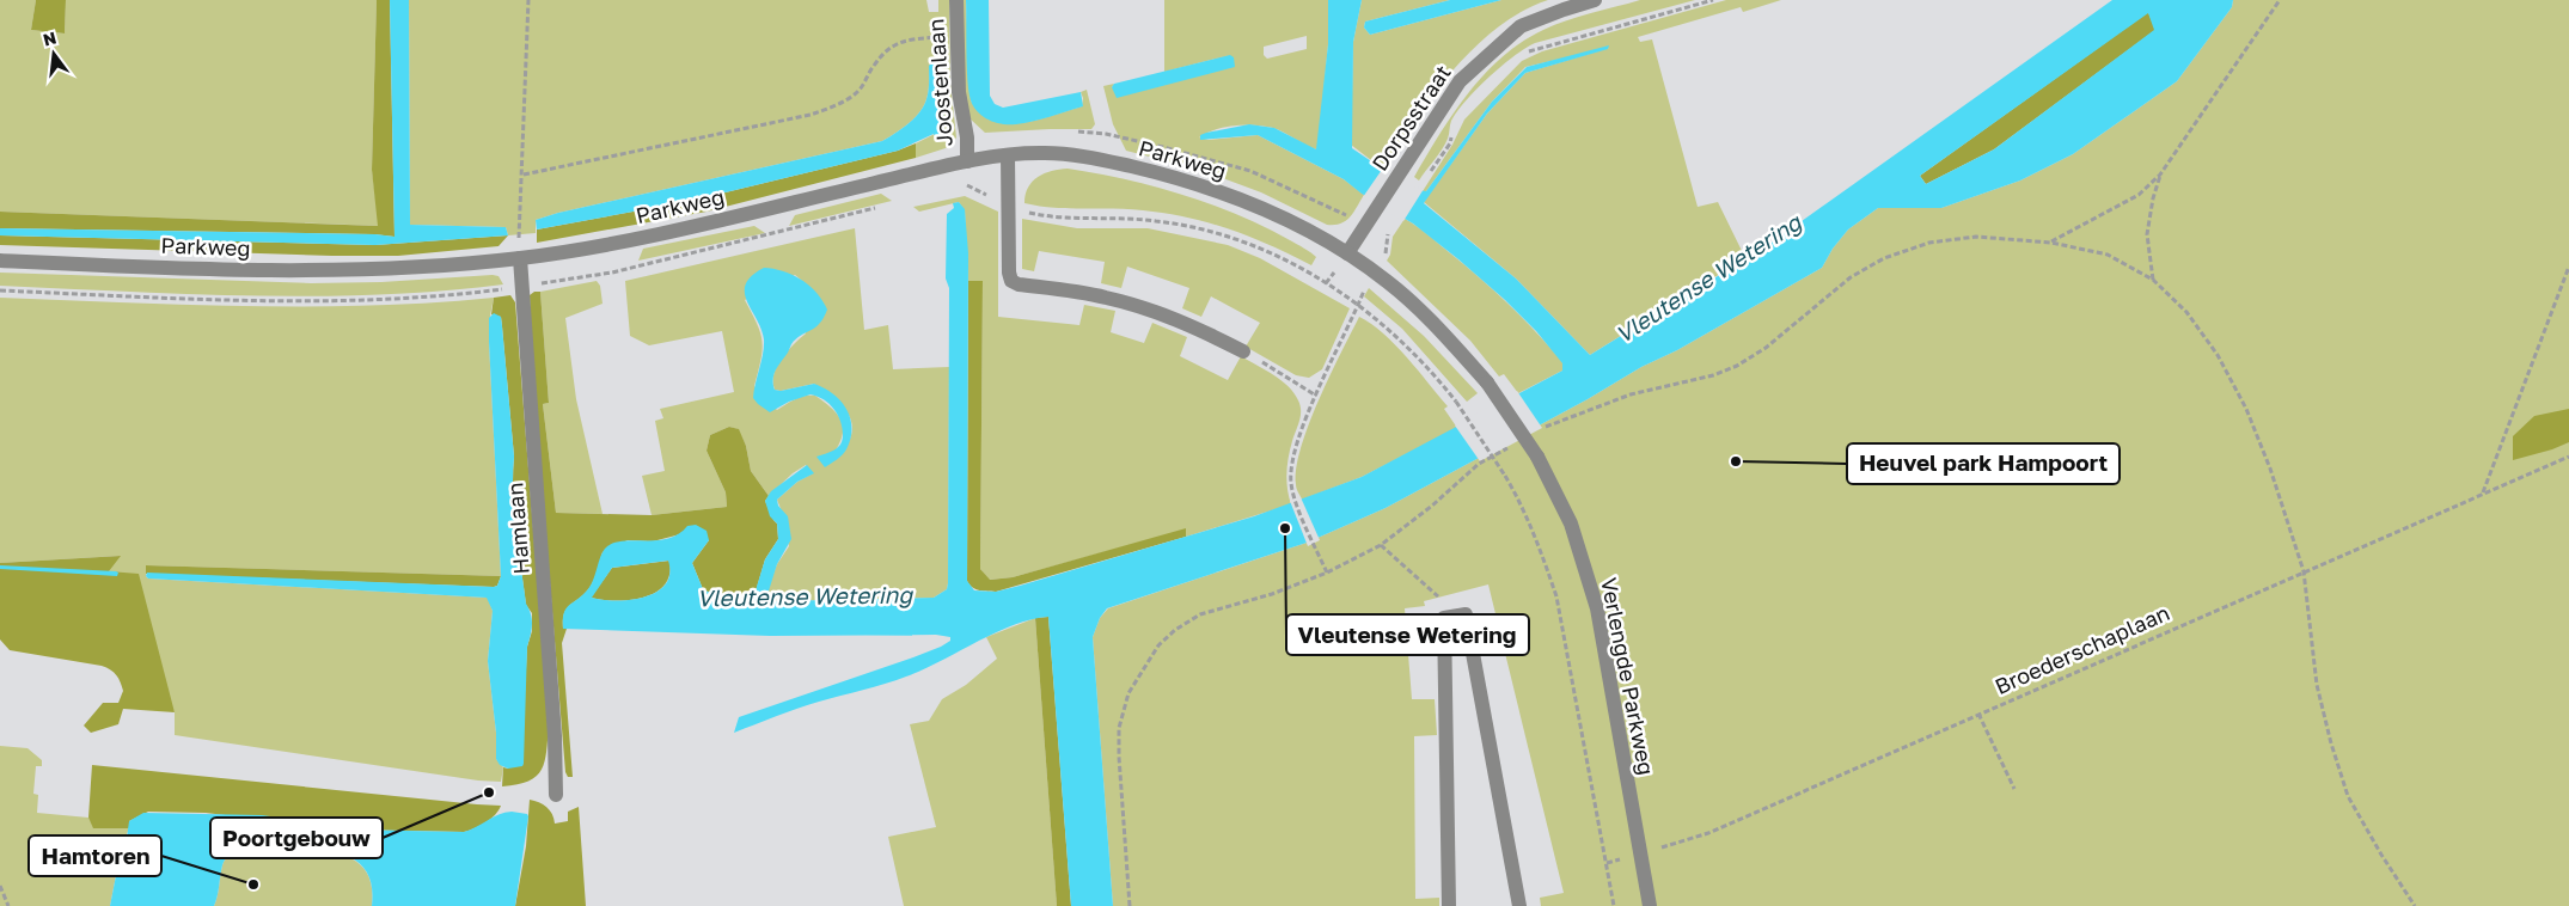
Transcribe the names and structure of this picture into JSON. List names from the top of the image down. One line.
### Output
{"streets":{"street":["Joostenlaan","Dorpsstraat","Parkweg","Hamlaan","Verlengde Parkweg"],"path":["Broederschaplaan"]},"crossings":[["Joostenlaan","Parkweg"],["Dorpsstraat","Parkweg"],["Dorpsstraat","Verlengde Parkweg"],["Parkweg","Hamlaan"],["Parkweg","Verlengde Parkweg"],["Broederschaplaan","Verlengde Parkweg"]],"water":["Vleutense Wetering"],"places":["Heuvel park Hampoort","Vleutense Wetering","Poortgebouw","Hamtoren"],"north":"top"}
